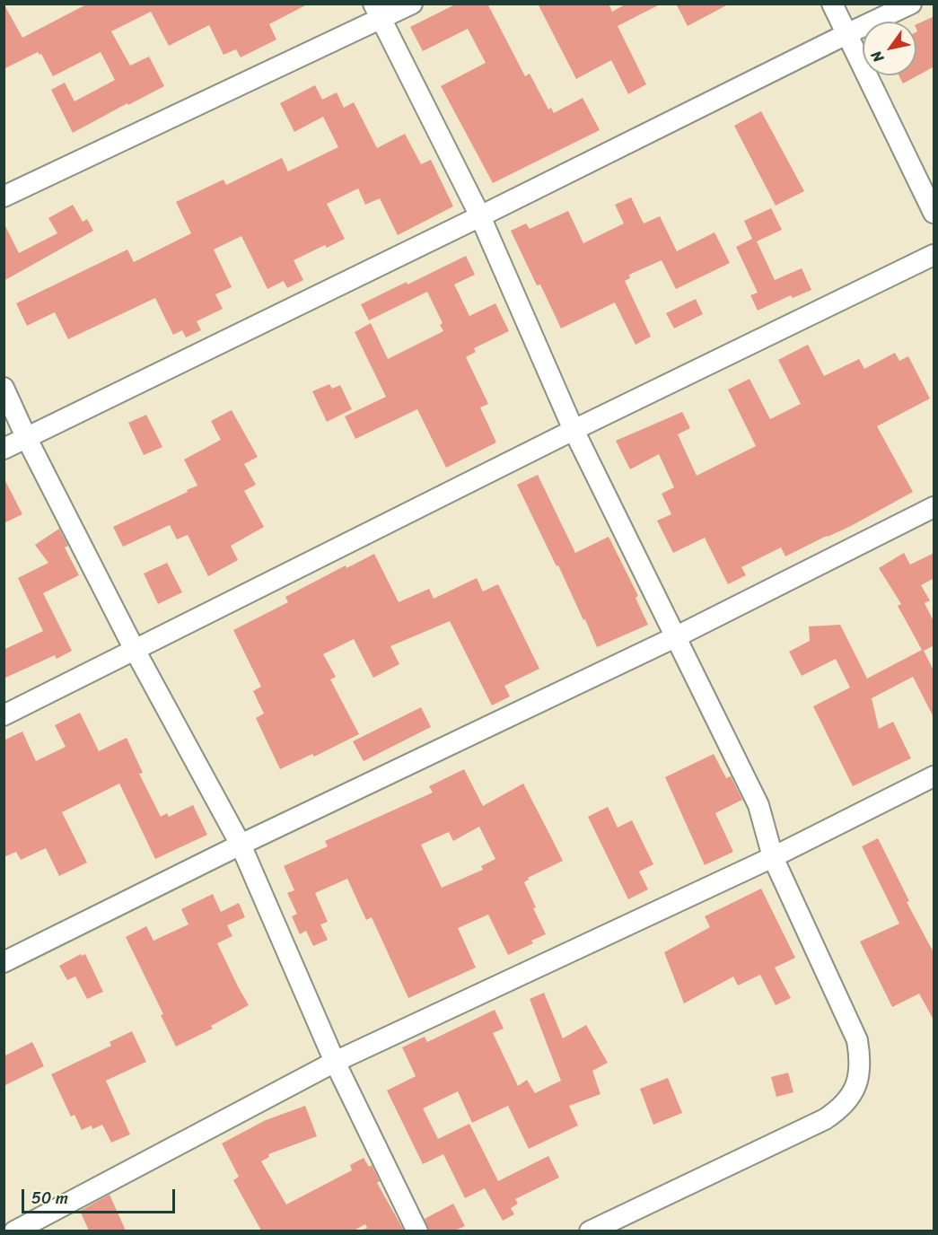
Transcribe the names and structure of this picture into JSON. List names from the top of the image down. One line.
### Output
{"scale_bar":"50 m","north":"bottom left"}
